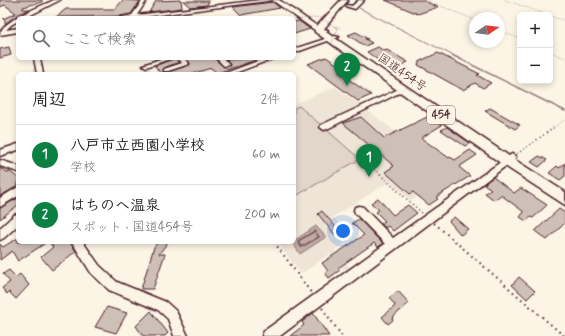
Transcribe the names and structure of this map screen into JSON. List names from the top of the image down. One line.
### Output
{"streets":{"highway":["国道454号","454"]},"north":"right","page":{"map_buttons":["+","−"],"search":"ここで検索","pins":["2","1"],"heading":["周辺","2件"],"list":[{"mark":"1","name":"八戸市立西園小学校","note":"学校","value":"60 m"},{"mark":"2","name":"はちのへ温泉","note":"スポット · 国道454号","value":"200 m"}]}}
